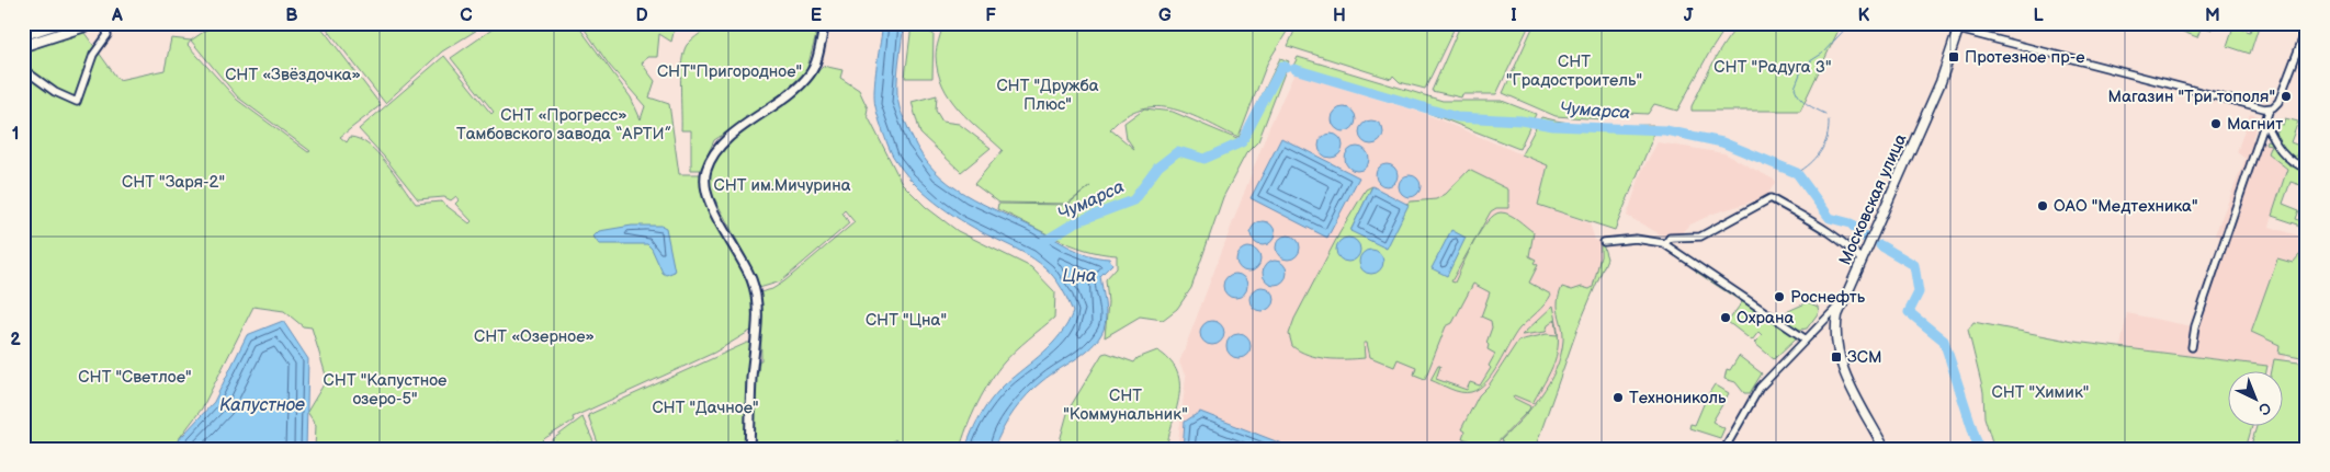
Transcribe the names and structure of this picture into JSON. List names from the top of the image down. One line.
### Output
{"streets":{"main road":["Московская улица"]},"water":["Чумарса","Цна","Капустное"],"parks":["СНТ \"Градостроитель\"","СНТ \"Радуга 3\"","СНТ\"Пригородное\"","СНТ «Звёздочка»","СНТ \"Дружба Плюс\"","СНТ «Прогресс» Тамбовского завода “АРТИ”","СНТ \"Заря-2\"","СНТ им.Мичурина","СНТ \"Цна\"","СНТ «Озерное»","СНТ \"Светлое\"","СНТ \"Капустное озеро-5\"","СНТ \"Химик\"","СНТ \"Коммунальник\"","СНТ \"Дачное\""],"places":{"transit":["Протезное пр-е","ЗСМ"],"other":["Магазин \"Три тополя\"","Магнит","ОАО \"Медтехника\"","Роснефть","Охрана","Технониколь"]},"north":"bottom right","grid":{"columns":["A","B","C","D","E","F","G","H","I","J","K","L","M"],"rows":["1","2"]}}
